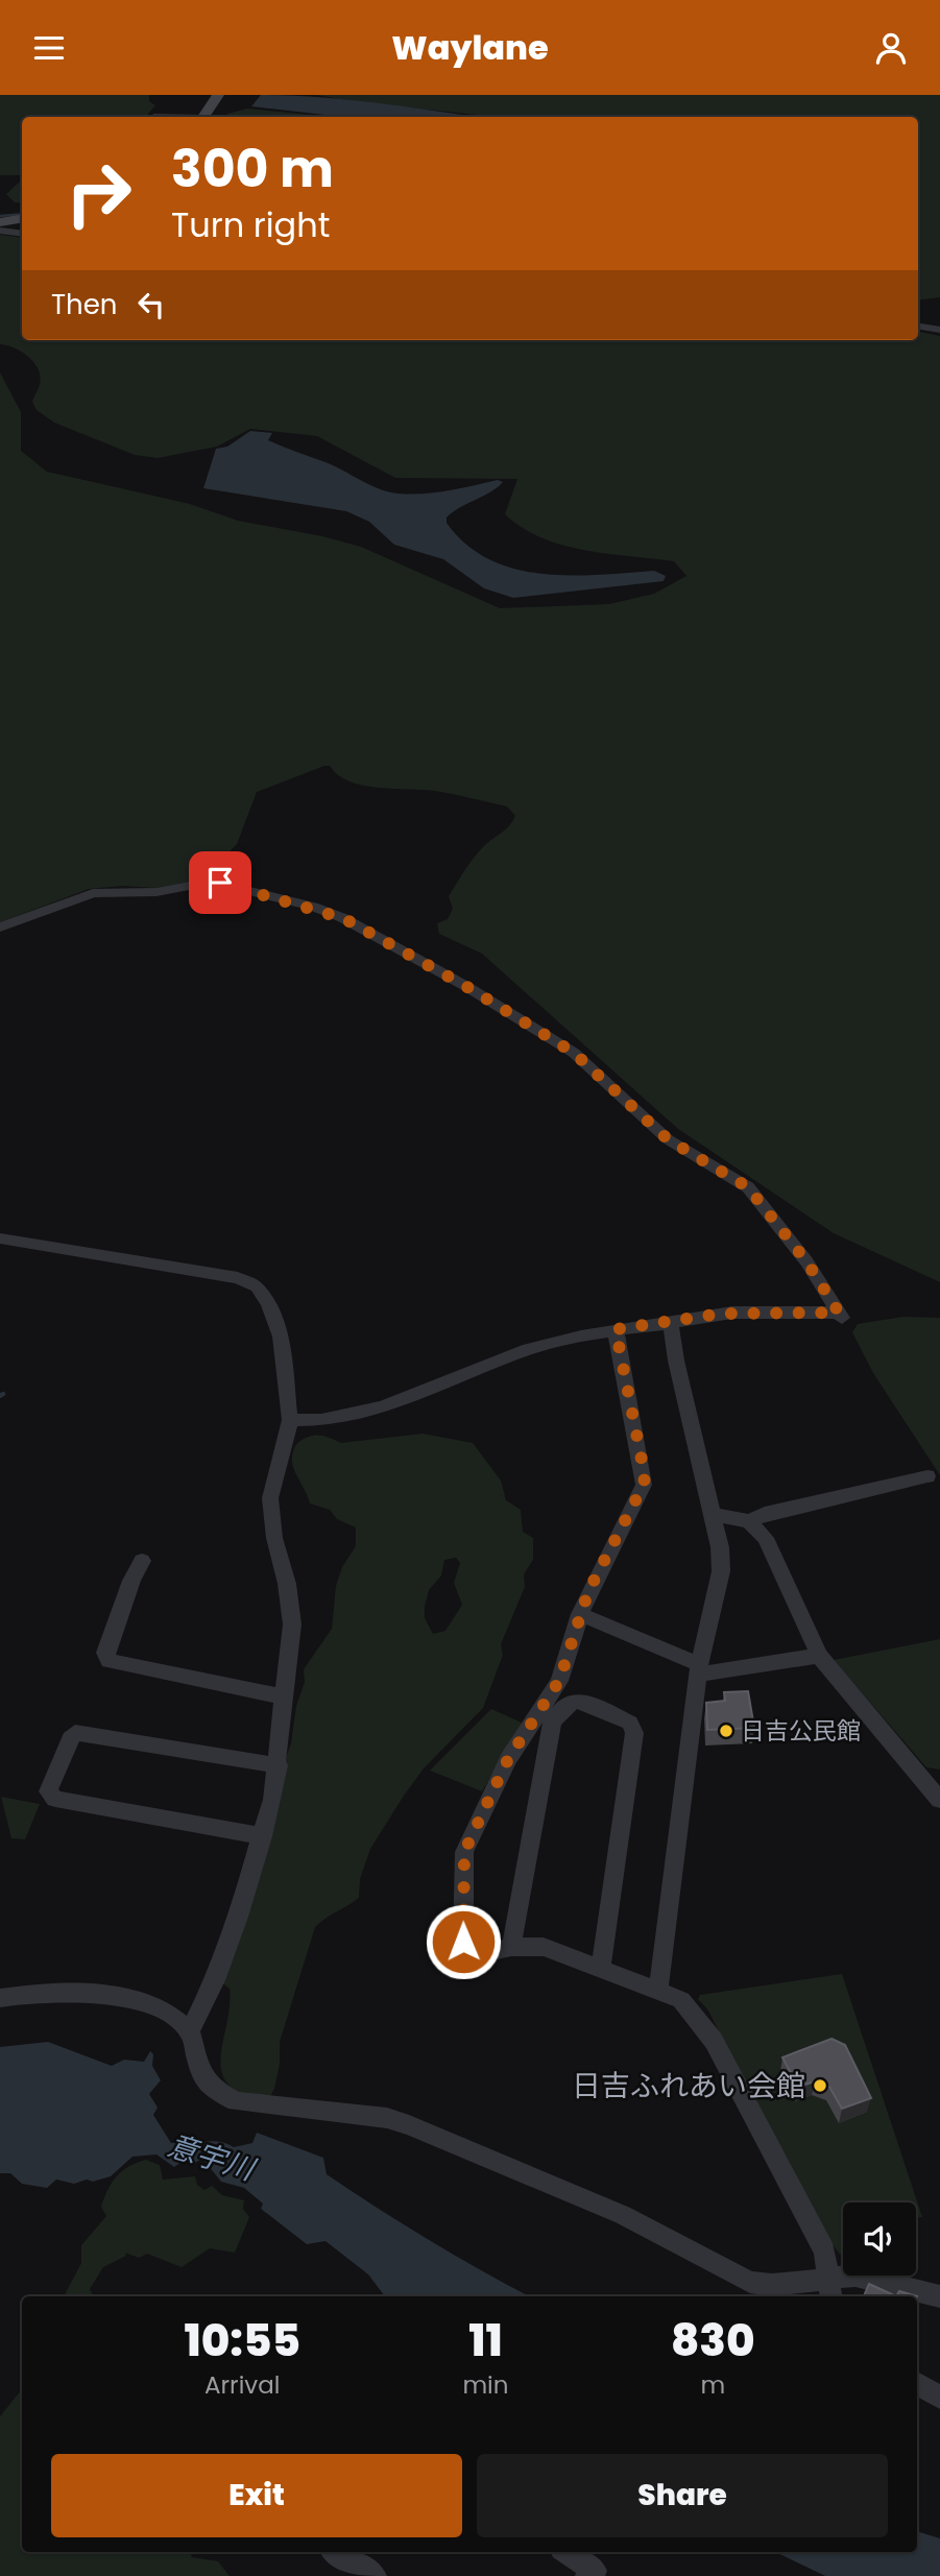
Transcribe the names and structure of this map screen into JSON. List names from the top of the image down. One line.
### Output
{"water":["意宇川"],"places":["日吉公民館","日吉ふれあい会館"],"page":{"header":"Waylane","turn":["300 m","Turn right"],"then":"Then","eta":["10:55","Arrival","11","min","830","m"],"buttons":["Exit","Share"]}}
